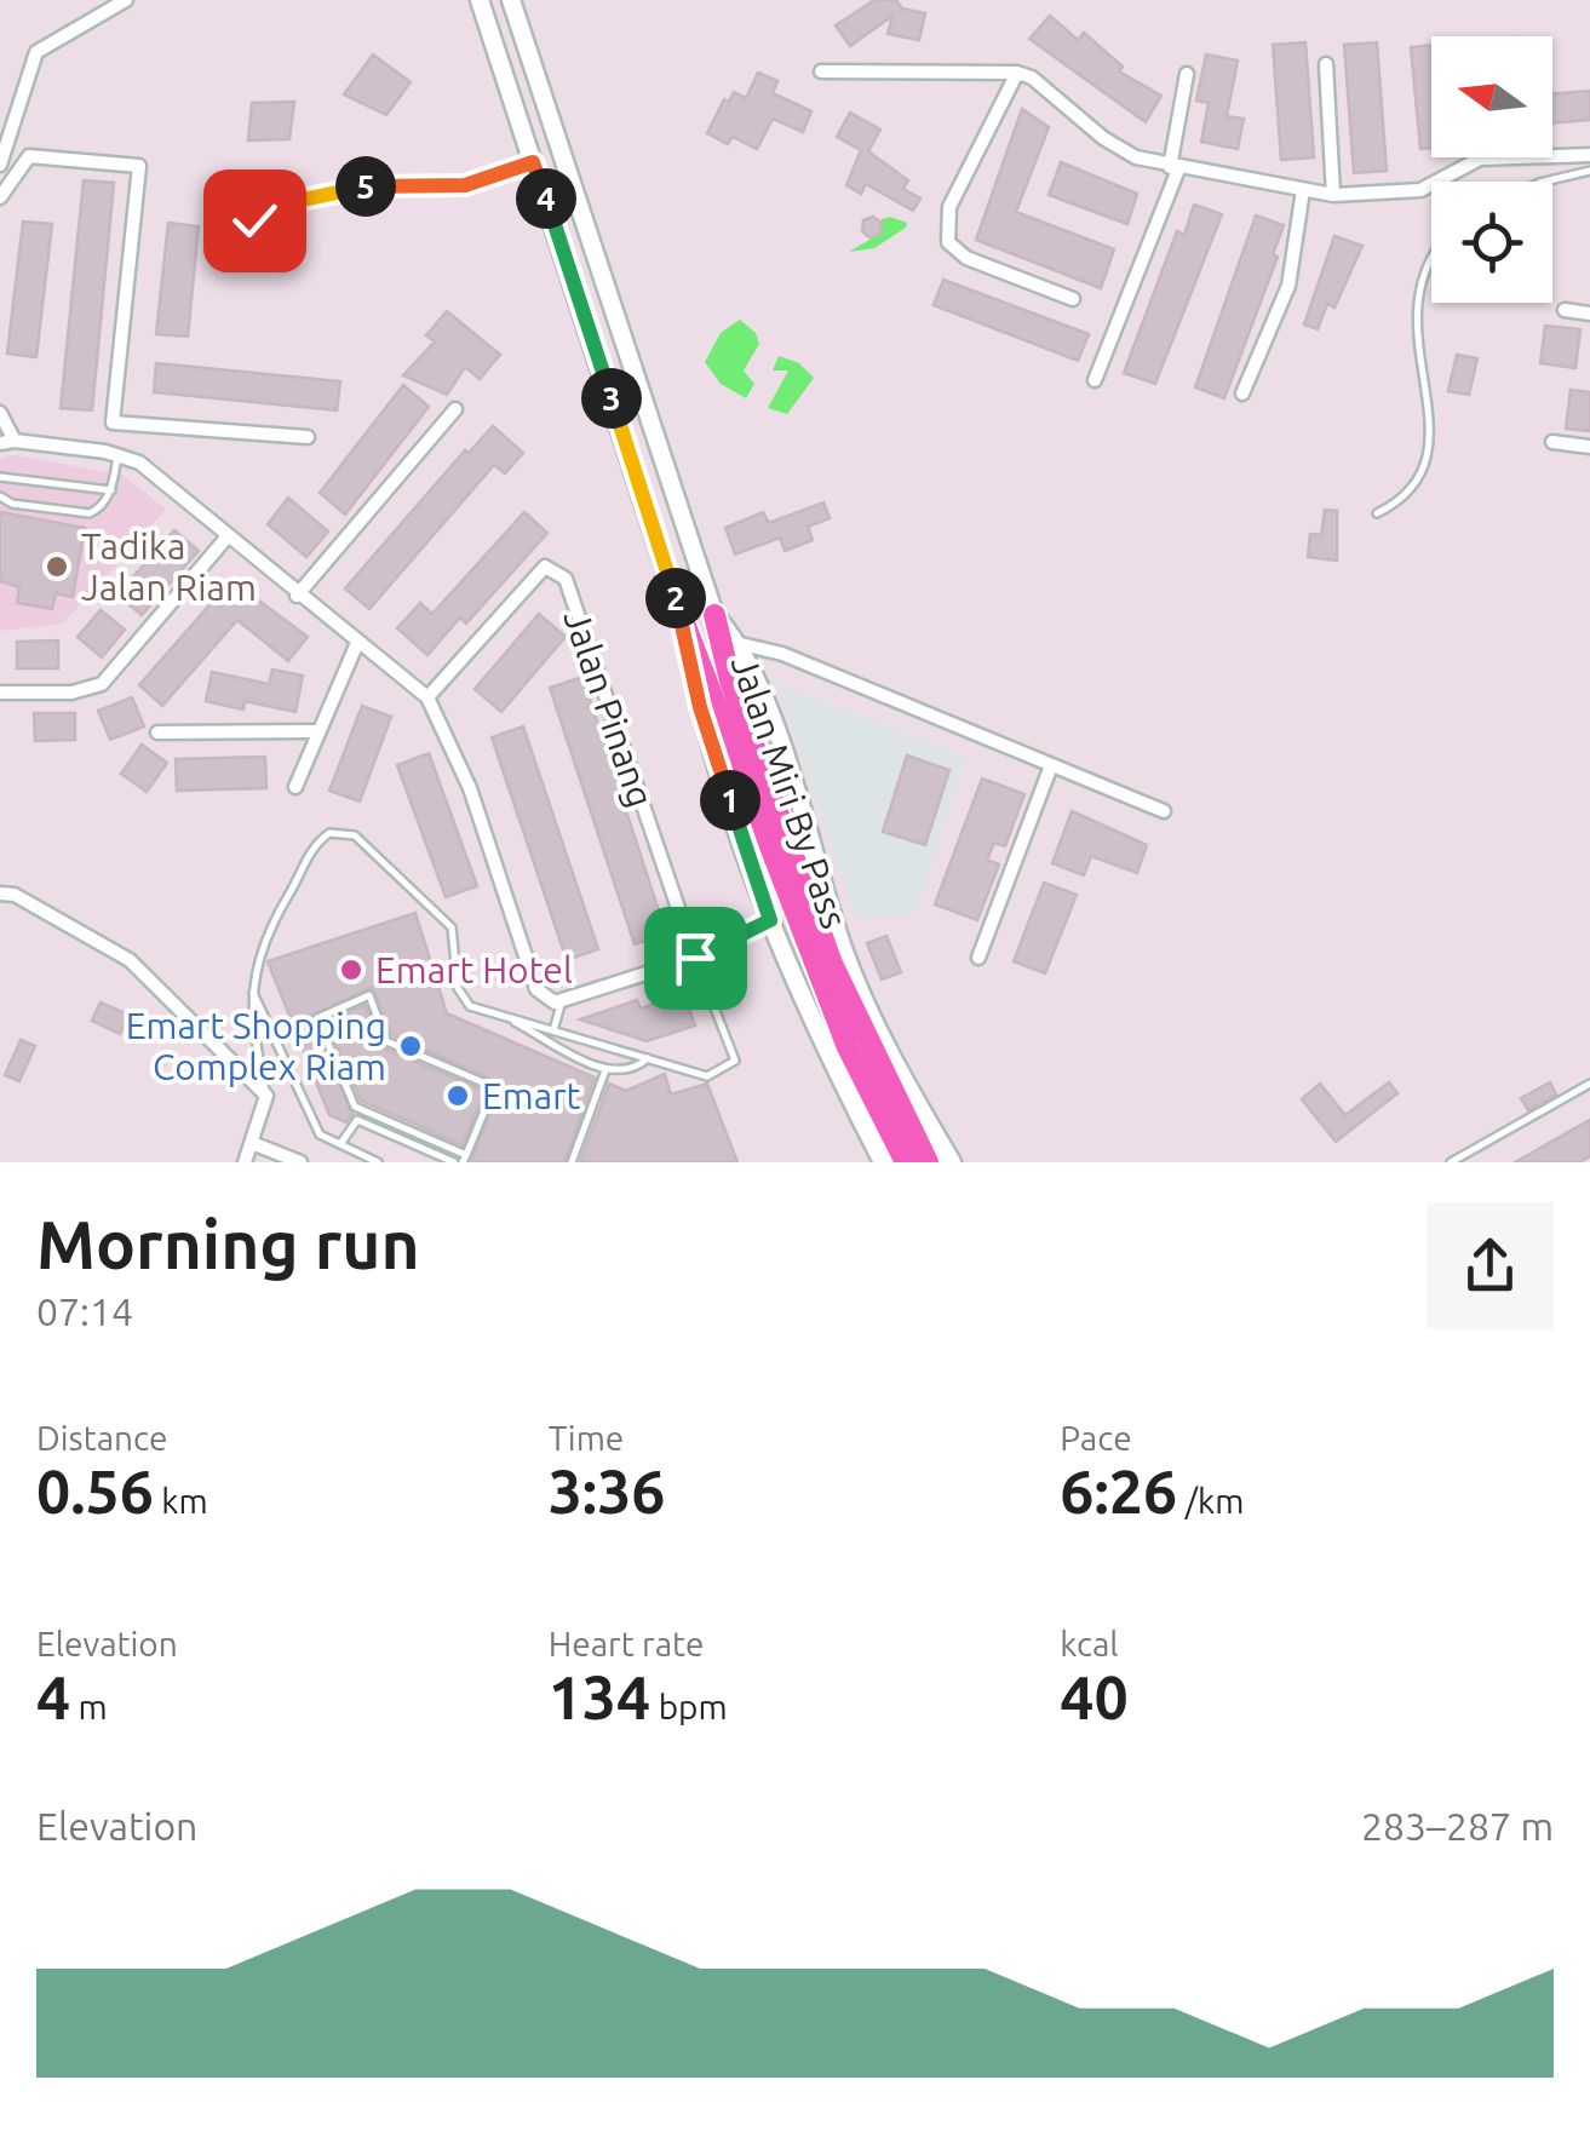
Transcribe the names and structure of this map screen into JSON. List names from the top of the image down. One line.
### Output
{"streets":{"main road":["Jalan Miri By Pass"],"street":["Jalan Pinang"]},"places":["Tadika Jalan Riam","Emart Hotel","Emart Shopping Complex Riam","Emart"],"north":"left","page":{"pins":["5","4","3","2","1"],"heading":["Morning run","07:14"],"stats":[["Distance","0.56 km"],["Time","3:36"],["Pace","6:26 /km"],["Elevation","4 m"],["Heart rate","134 bpm"],["kcal","40"]],"chart":["Elevation","283–287 m"]}}
